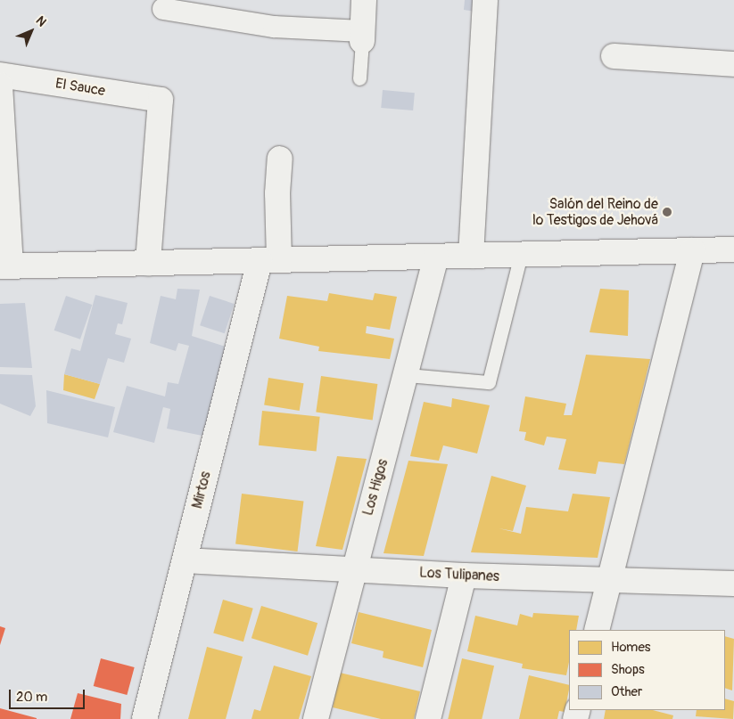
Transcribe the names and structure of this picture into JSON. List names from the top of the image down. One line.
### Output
{"streets":{"street":["El Sauce","Los Higos","Mirtos","Los Tulipanes"]},"crossings":[["Los Higos","Los Tulipanes"],["Mirtos","Los Tulipanes"]],"places":["Salón del Reino de lo Testigos de Jehová"],"legend":["Homes","Shops","Other"],"scale_bar":"20 m","north":"top right"}
